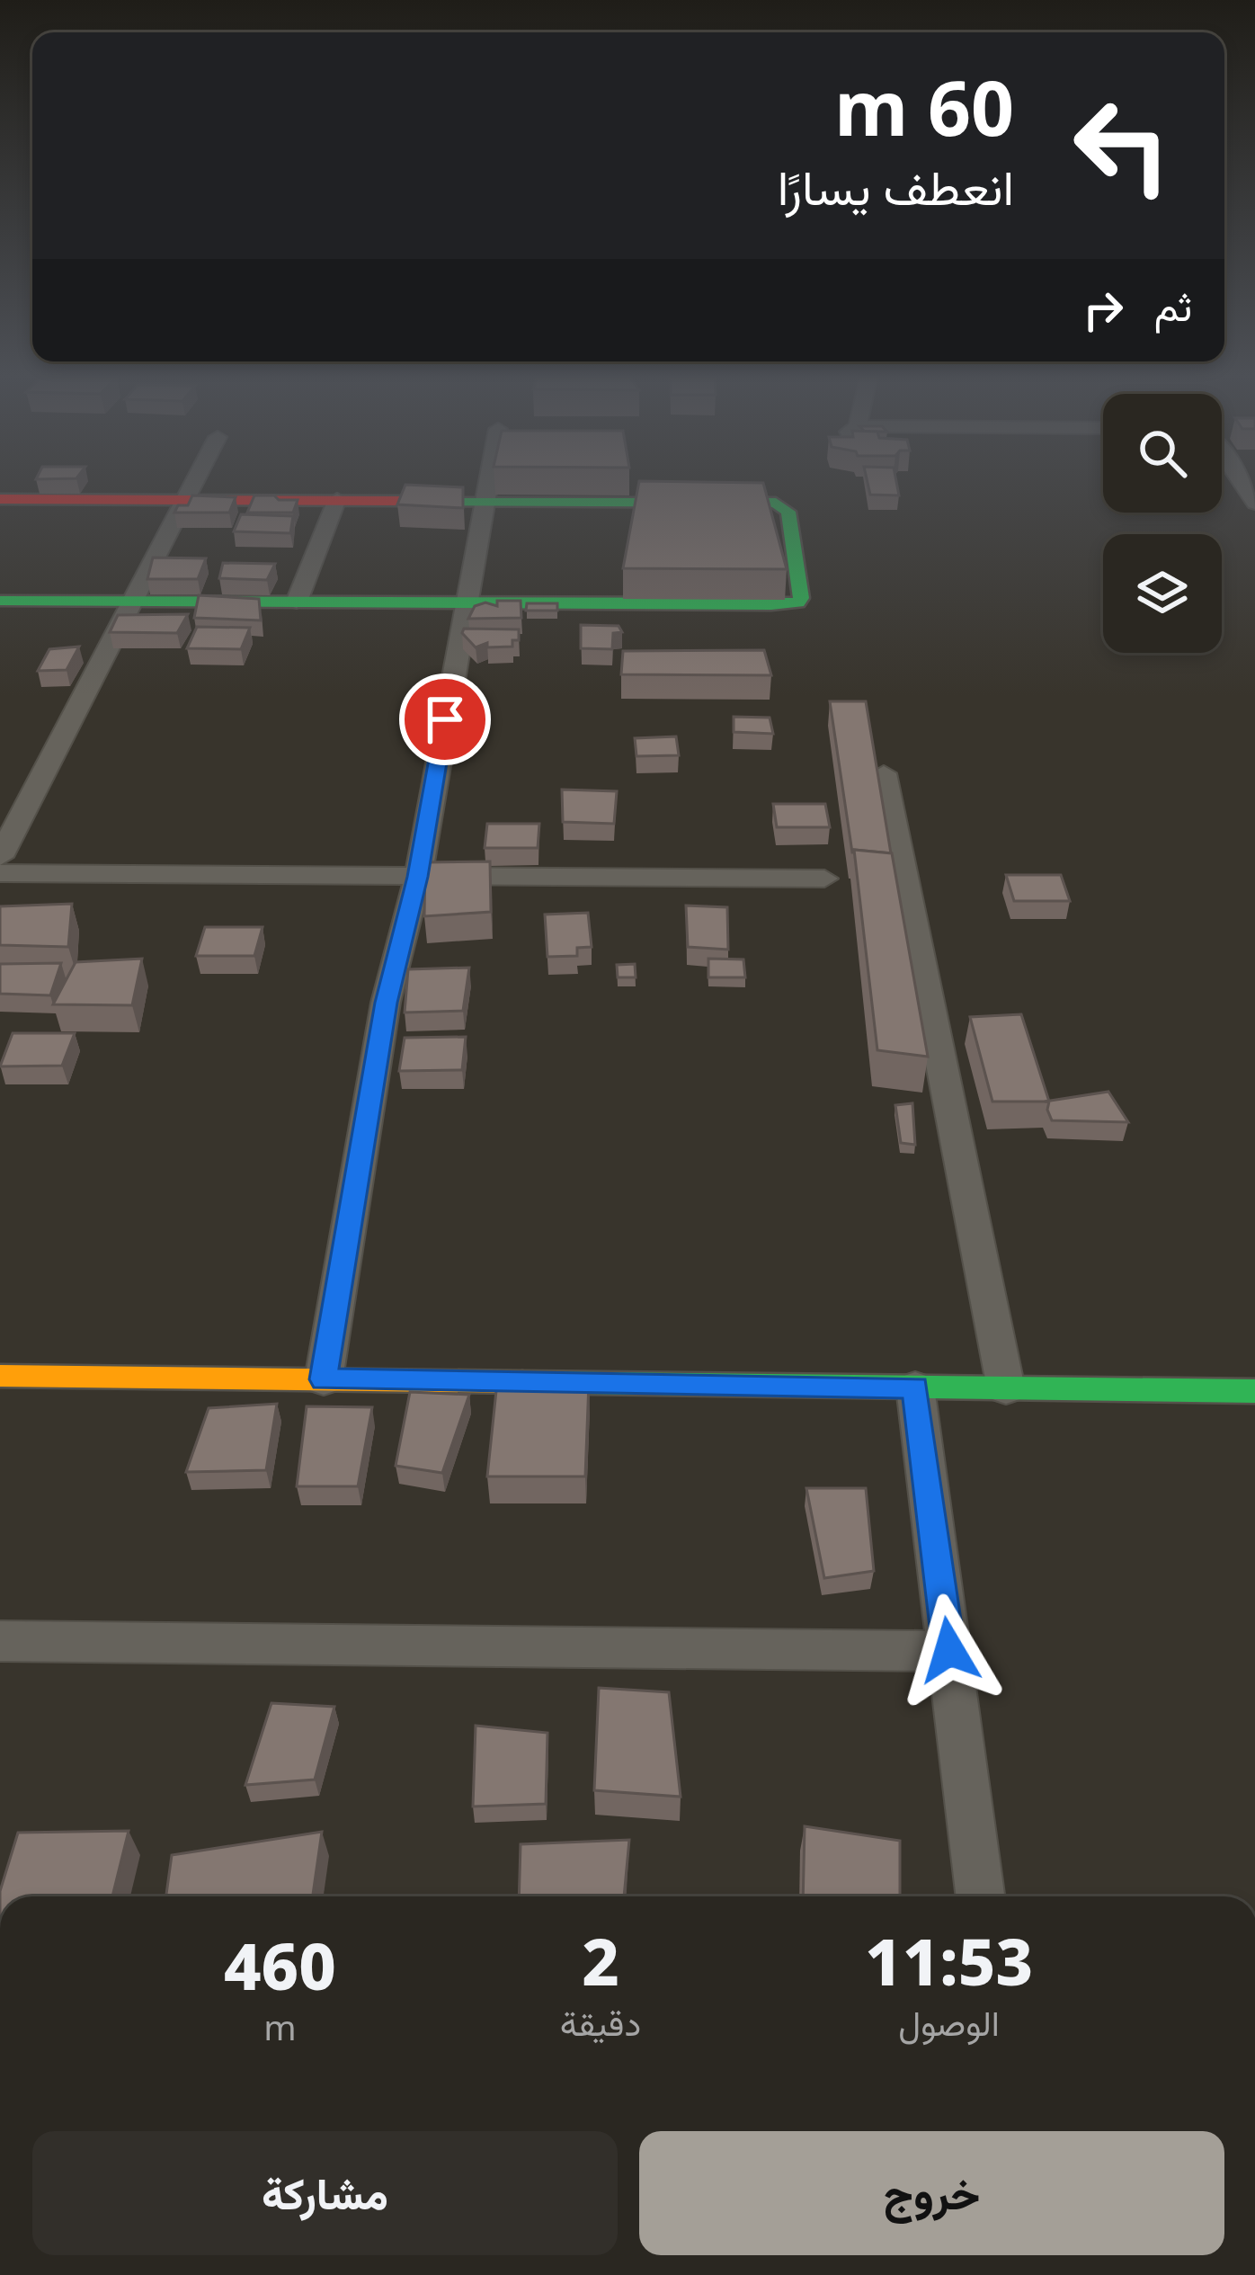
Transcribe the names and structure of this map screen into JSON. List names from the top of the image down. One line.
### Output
{"page":{"turn":["60 m","انعطف يسارًا"],"then":"ثم","eta":["11:53","الوصول","2","دقيقة","460","m"],"buttons":["خروج","مشاركة"]}}
